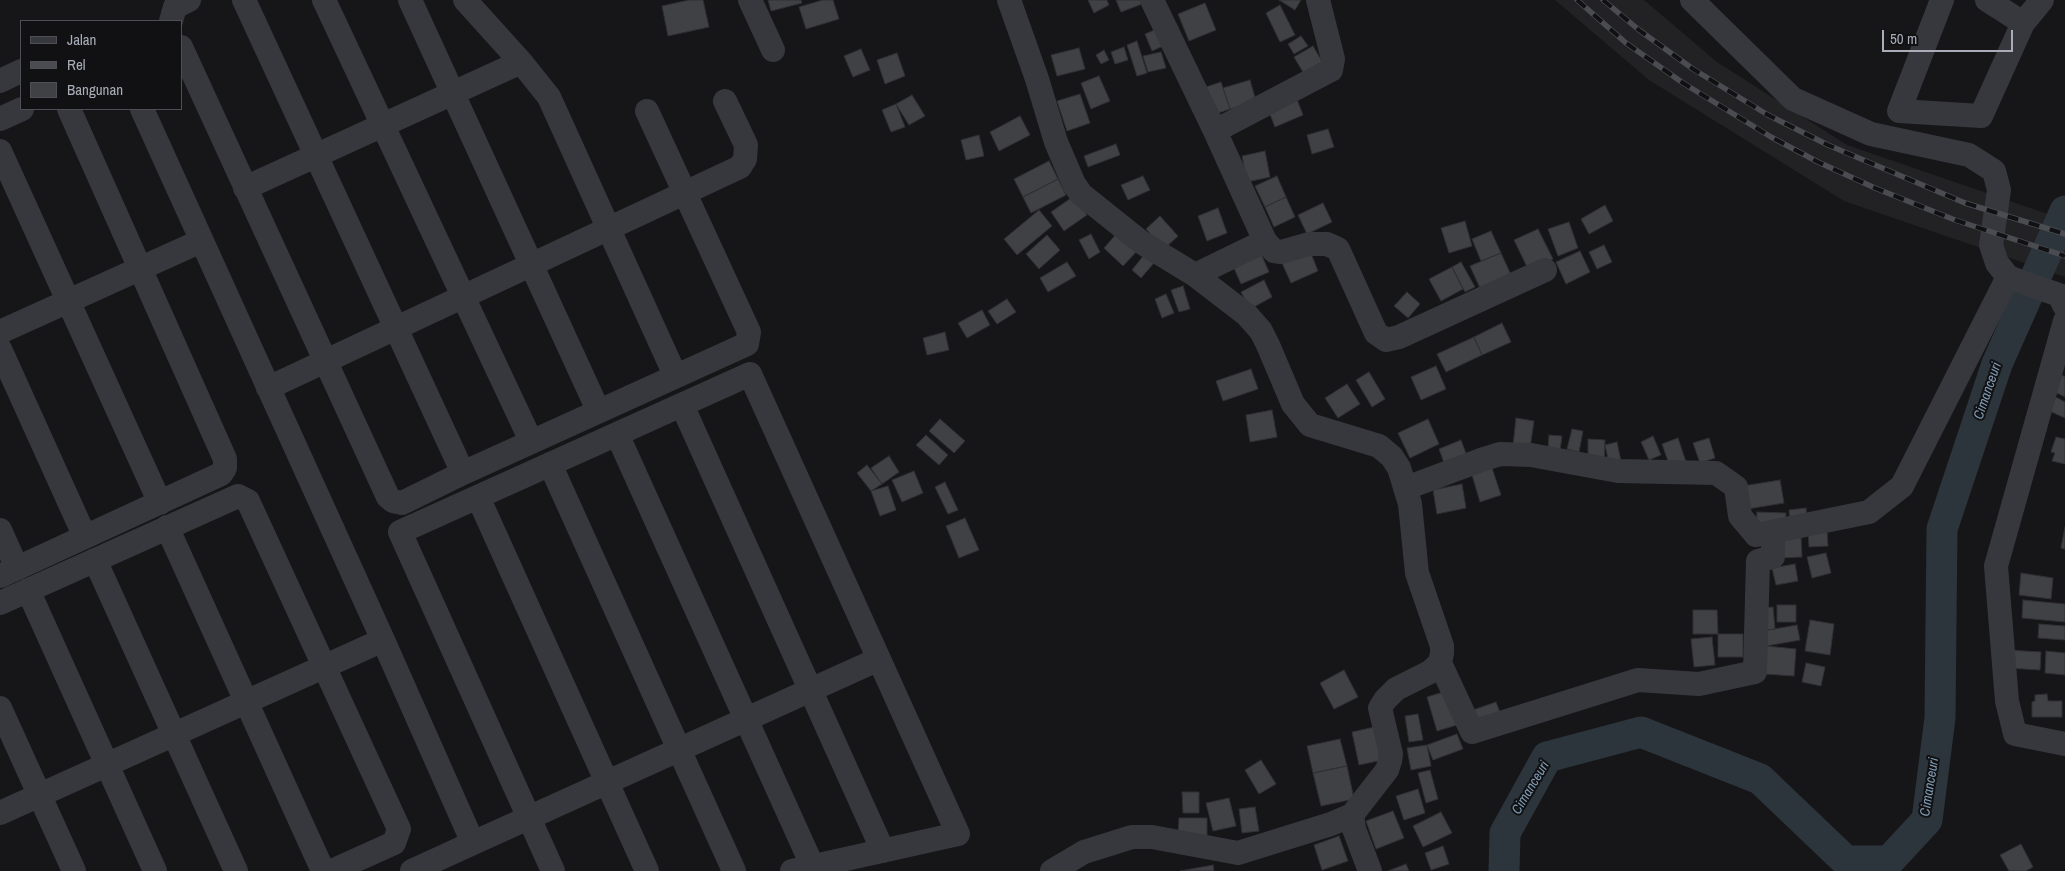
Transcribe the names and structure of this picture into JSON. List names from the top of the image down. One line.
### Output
{"water":["Cimanceuri"],"legend":["Jalan","Rel","Bangunan"],"scale_bar":"50 m"}
